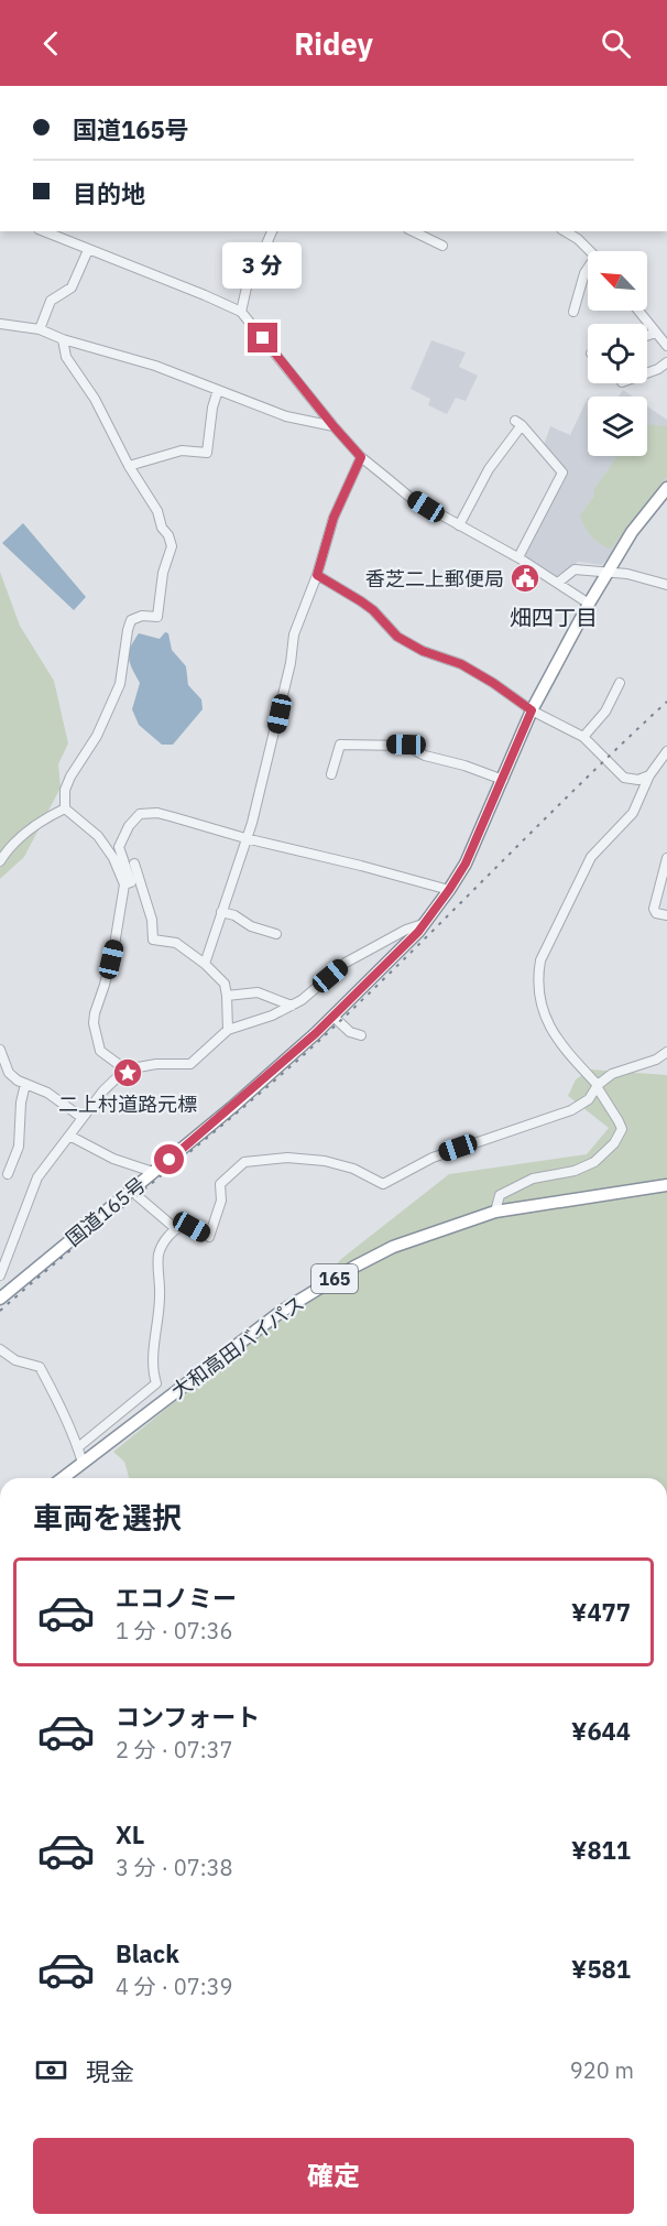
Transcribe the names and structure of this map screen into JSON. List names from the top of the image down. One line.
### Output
{"streets":{"highway":["国道165号","165","大和高田バイパス"]},"districts":["畑四丁目"],"places":{"public building":["香芝二上郵便局"],"place":["二上村道路元標"]},"north":"top left","page":{"header":"Ridey","banner":["国道165号","目的地"],"bubble":"3 分","heading":"車両を選択","list":[{"name":"エコノミー","note":"1 分 · 07:36","value":"¥477"},{"name":"コンフォート","note":"2 分 · 07:37","value":"¥644"},{"name":"XL","note":"3 分 · 07:38","value":"¥811"},{"name":"Black","note":"4 分 · 07:39","value":"¥581"}],"pay":["現金","920 m"],"buttons":"確定"}}
